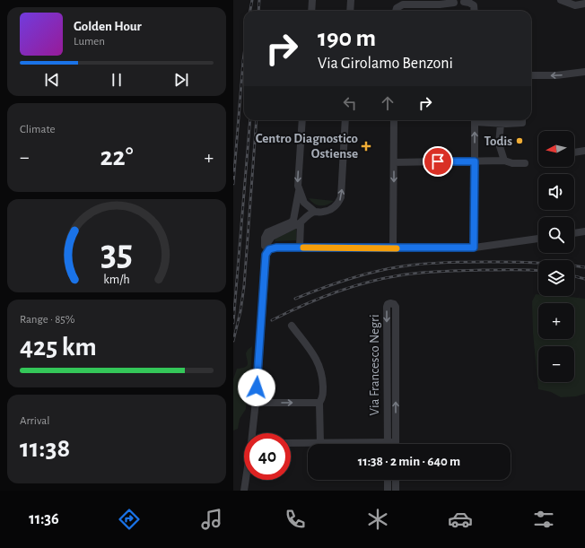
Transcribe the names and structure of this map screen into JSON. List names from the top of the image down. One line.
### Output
{"streets":{"street":["Via Francesco Negri"]},"places":{"other":["Todis"],"health":["Centro Diagnostico Ostiense"]},"north":"left","page":{"turn":["190 m","Via Girolamo Benzoni"],"song":["Golden Hour","Lumen"],"tile":["Climate",["Range · 85%","425 km"],["Arrival","11:38"]],"map_buttons":["+","−"],"heat":["−","22°","+"],"limit":"40","trip":"11:38 · 2 min · 640 m","tabs":"11:36","gauge":["35","km/h"]}}
